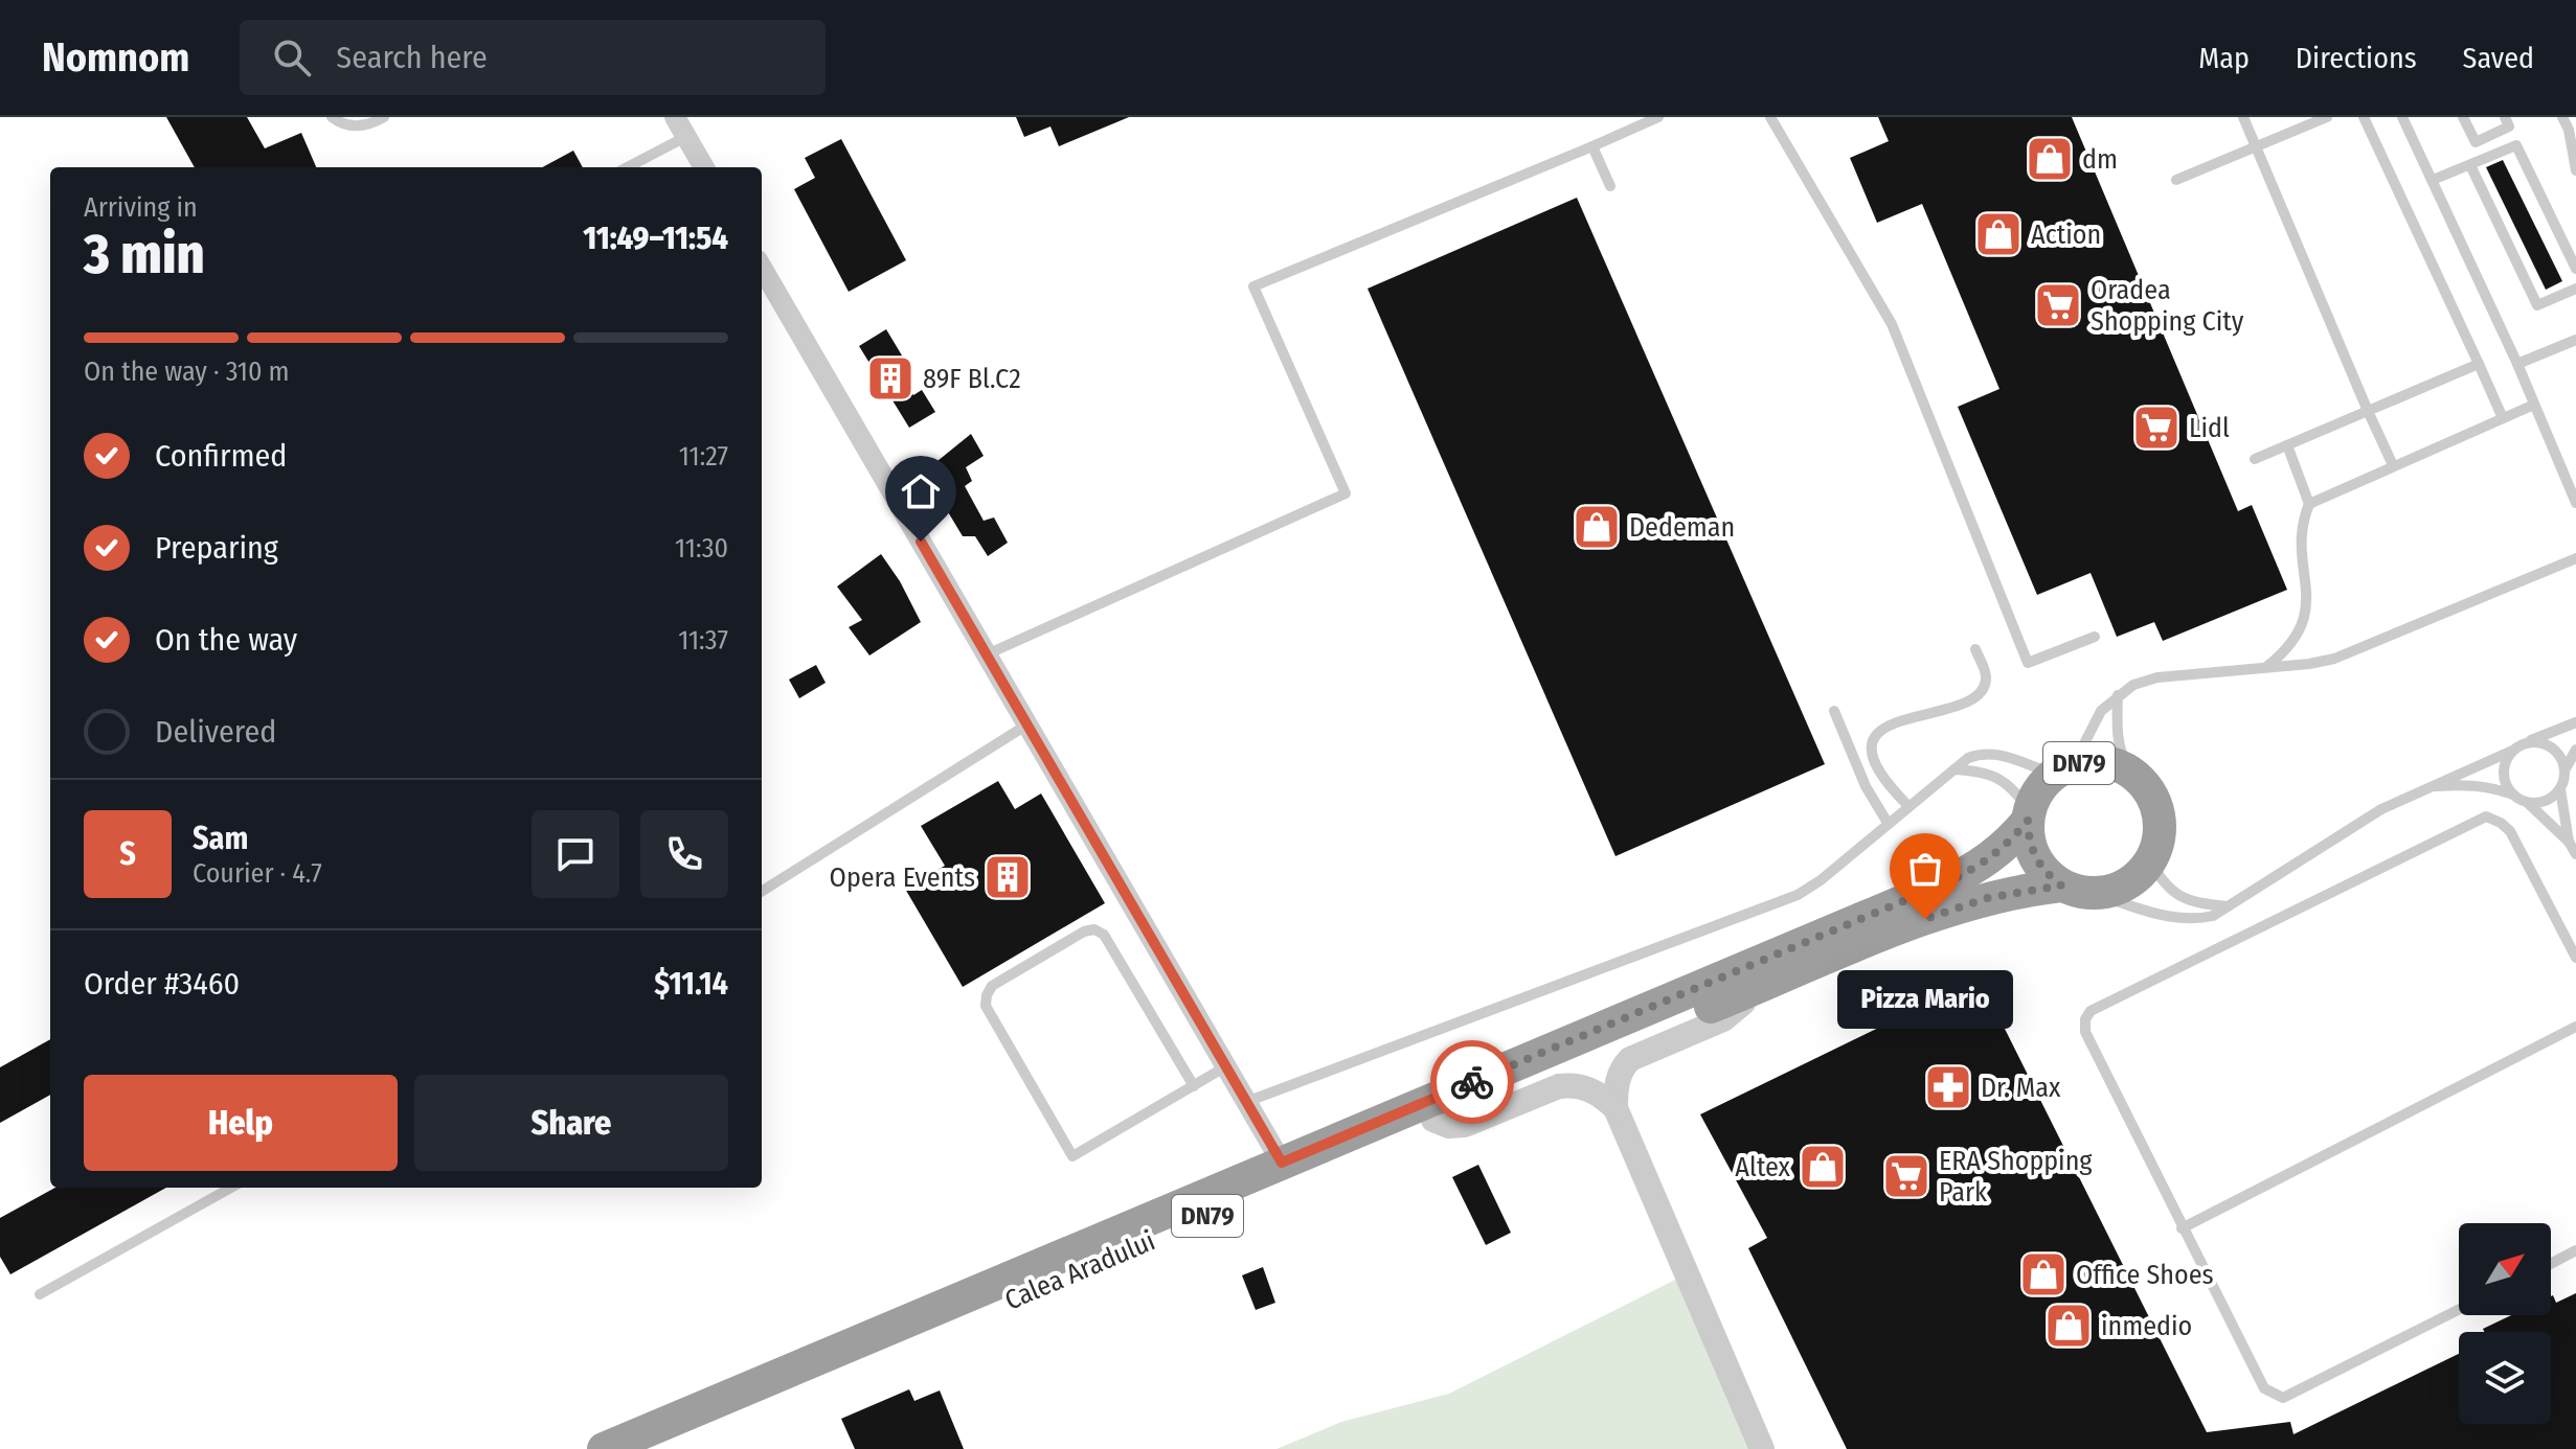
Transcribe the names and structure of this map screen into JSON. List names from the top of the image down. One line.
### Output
{"streets":{"highway":["DN79","Calea Aradului"]},"crossings":[["DN79","Calea Aradului"]],"places":{"shop":["dm","Action","Dedeman","Altex","Office Shoes","inmedio"],"supermarket":["Oradea Shopping City","Lidl","ERA Shopping Park"],"building":["89F Bl.C2","Opera Events"],"other":["Pizza Mario"],"pharmacy":["Dr. Max"]},"north":"top right","page":{"header":"Nomnom","search":"Search here","nav":["Map","Directions","Saved"],"heading":["3 min","Arriving in","11:49–11:54"],"panel":["Sam","Courier · 4.7","Order #3460","$11.14"],"bar":"On the way · 310 m","list":[["Confirmed","11:27"],["Preparing","11:30"],["On the way","11:37"],"Delivered"],"round":"S","bubble":"Pizza Mario","buttons":["Help","Share"]}}
